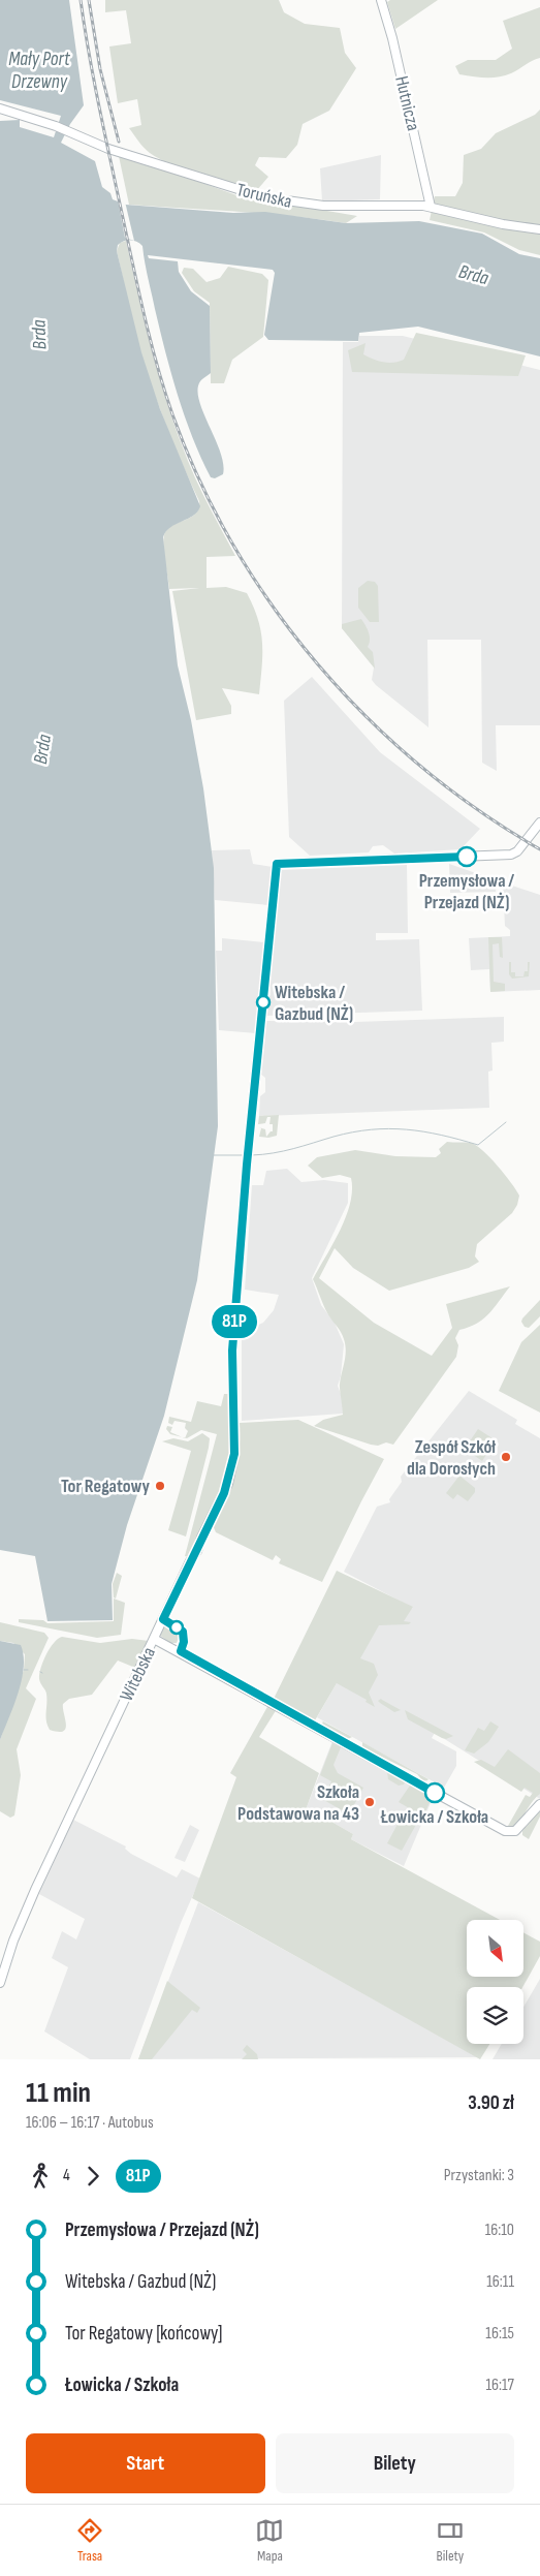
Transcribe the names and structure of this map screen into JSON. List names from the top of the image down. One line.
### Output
{"streets":{"street":["Hutnicza","Toruńska","Witebska"]},"crossings":[["Hutnicza","Toruńska"]],"water":["Mały Port Drzewny","Brda"],"places":["Przemysłowa / Przejazd (NŻ)","Witebska / Gazbud (NŻ)","Zespół Szkół dla Dorosłych","Tor Regatowy","Łowicka / Szkoła","Szkoła Podstawowa na 43"],"lines":["bus line 81P"],"north":"bottom right","page":{"on_map":"81P","heading":["11 min","16:06 – 16:17 · Autobus","3.90 zł"],"legs":["4","81P","Przystanki: 3"],"list":[{"name":"Przemysłowa / Przejazd (NŻ)","value":"16:10"},{"name":"Witebska / Gazbud (NŻ)","value":"16:11"},{"name":"Tor Regatowy [końcowy]","value":"16:15"},{"name":"Łowicka / Szkoła","value":"16:17"}],"buttons":["Start","Bilety"],"tabs":["Trasa","Mapa","Bilety"]}}
